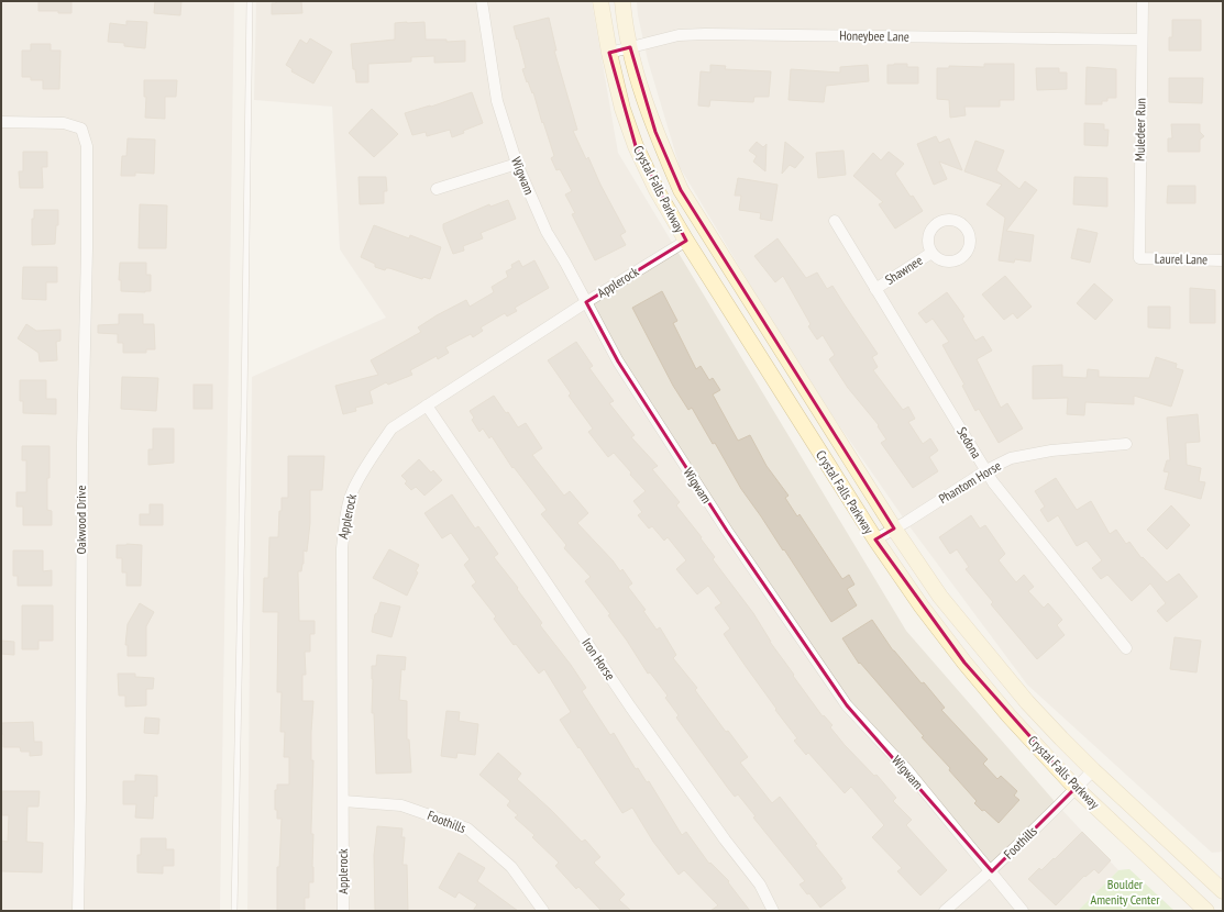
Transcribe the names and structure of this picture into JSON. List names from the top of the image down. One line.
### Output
{"streets":{"main road":["Crystal Falls Parkway"],"street":["Honeybee Lane","Muledeer Run","Wigwam","Laurel Lane","Shawnee","Applerock","Sedona","Phantom Horse","Oakwood Drive","Iron Horse","Foothills"]},"crossings":[["Honeybee Lane","Muledeer Run"],["Honeybee Lane","Crystal Falls Parkway"],["Muledeer Run","Laurel Lane"],["Wigwam","Applerock"],["Wigwam","Foothills"],["Crystal Falls Parkway","Applerock"],["Crystal Falls Parkway","Phantom Horse"],["Crystal Falls Parkway","Foothills"],["Shawnee","Sedona"],["Applerock","Iron Horse"],["Applerock","Foothills"],["Sedona","Phantom Horse"]],"parks":["Boulder Amenity Center"]}
